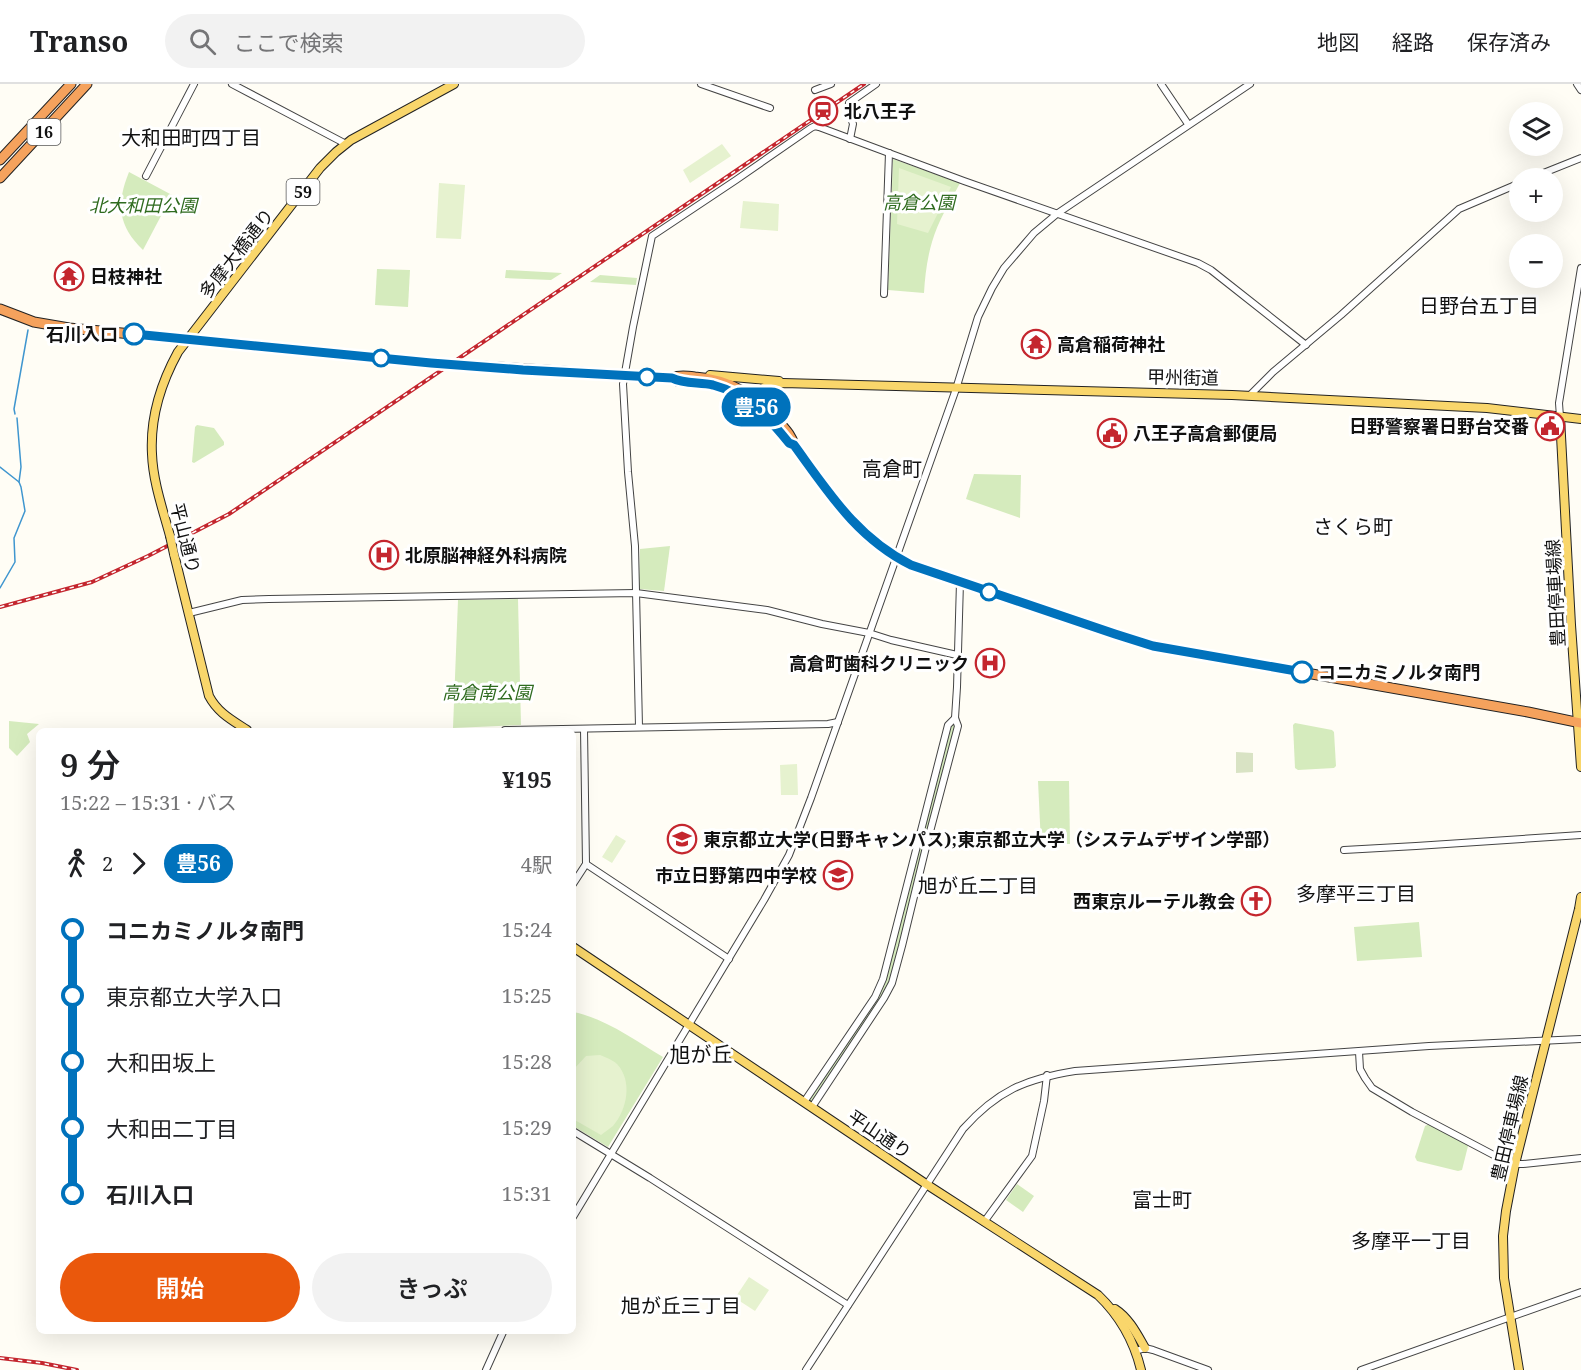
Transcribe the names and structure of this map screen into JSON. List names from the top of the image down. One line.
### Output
{"streets":{"highway":["16"],"main road":["59","多摩大橋通り","甲州街道","平山通り","豊田停車場線"]},"crossings":[["多摩大橋通り","平山通り"],["甲州街道","豊田停車場線"]],"districts":["大和田町四丁目","日野台五丁目","高倉町","さくら町","旭が丘二丁目","多摩平三丁目","旭が丘","富士町","多摩平一丁目","旭が丘三丁目"],"parks":["高倉公園","北大和田公園","高倉南公園"],"places":{"station":["北八王子"],"temple":["日枝神社","高倉稲荷神社"],"other":["石川入口","コニカミノルタ南門"],"public building":["日野警察署日野台交番","八王子高倉郵便局"],"hospital":["北原脳神経外科病院","高倉町歯科クリニック"],"school or university":["東京都立大学(日野キャンパス);東京都立大学（システムデザイン学部）","市立日野第四中学校"],"church":["西東京ルーテル教会"]},"lines":["bus line 豊56"],"page":{"header":"Transo","search":"ここで検索","nav":["地図","経路","保存済み"],"on_map":"豊56","map_buttons":["+","−"],"heading":["9 分","15:22 – 15:31 · バス","¥195"],"legs":["2","豊56","4駅"],"list":[{"name":"コニカミノルタ南門","value":"15:24"},{"name":"東京都立大学入口","value":"15:25"},{"name":"大和田坂上","value":"15:28"},{"name":"大和田二丁目","value":"15:29"},{"name":"石川入口","value":"15:31"}],"buttons":["開始","きっぷ"]}}
